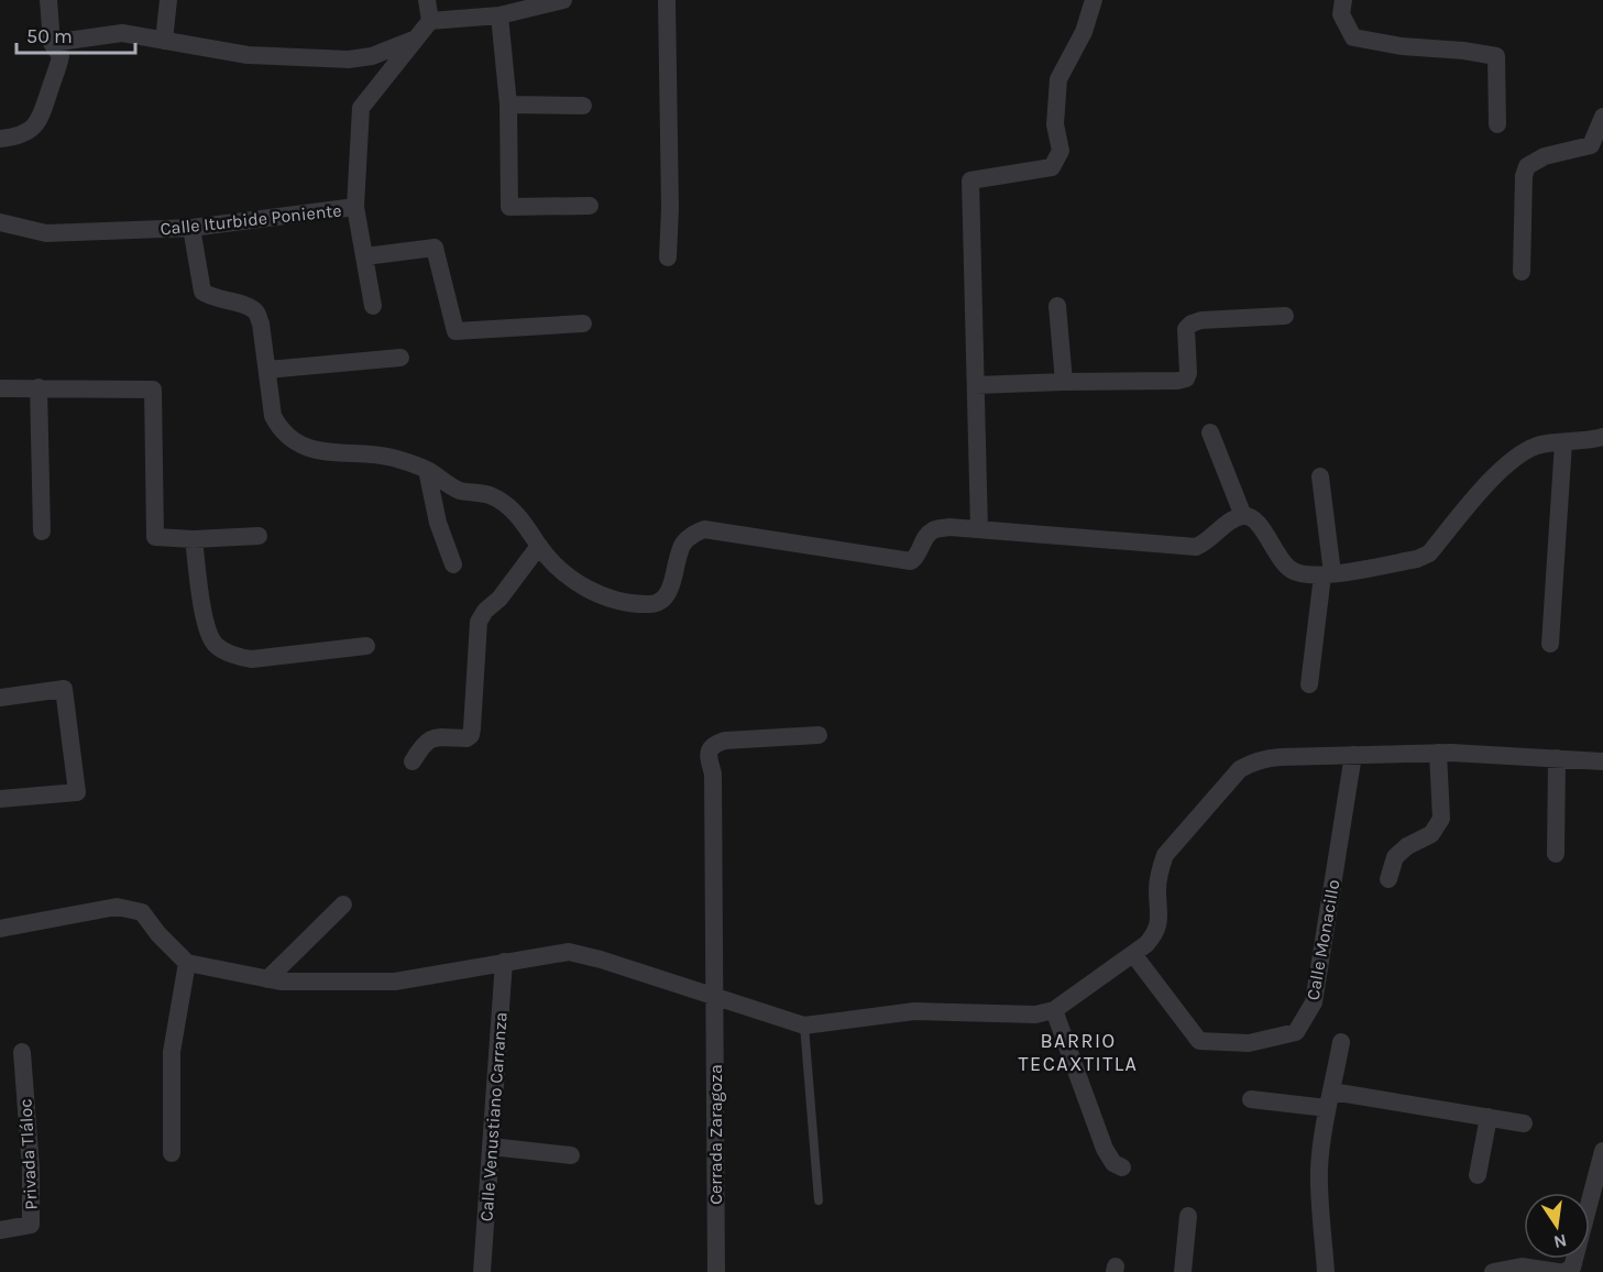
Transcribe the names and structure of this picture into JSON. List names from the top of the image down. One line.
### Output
{"streets":{"street":["Calle Iturbide Poniente","Calle Monacillo","Calle Venustiano Carranza","Cerrada Zaragoza","Privada Tláloc"]},"districts":["BARRIO TECAXTITLA"],"scale_bar":"50 m","north":"bottom"}
